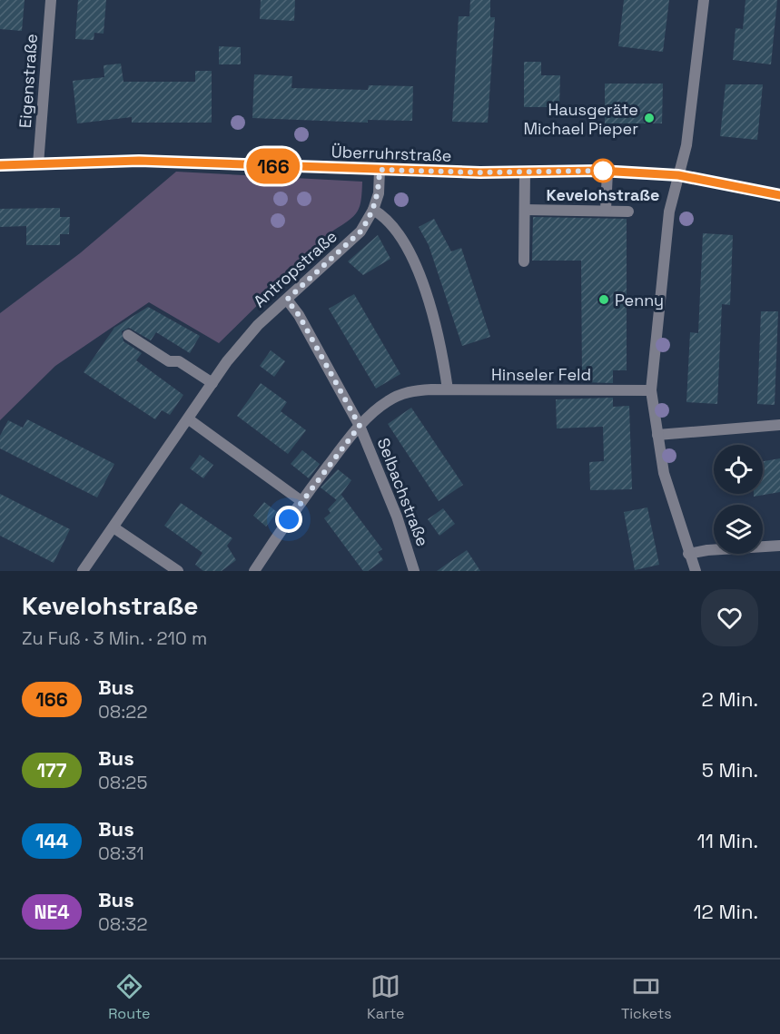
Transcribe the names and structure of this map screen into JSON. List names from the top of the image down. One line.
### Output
{"streets":{"main road":["Überruhrstraße"],"street":["Eigenstraße","Antropstraße","Hinseler Feld","Selbachstraße"]},"crossings":[["Eigenstraße","Überruhrstraße"],["Überruhrstraße","Antropstraße"],["Antropstraße","Selbachstraße"],["Hinseler Feld","Selbachstraße"]],"places":["Hausgeräte Michael Pieper","Kevelohstraße","Penny"],"lines":["bus line 166"],"page":{"on_map":"166","heading":["Kevelohstraße","Zu Fuß · 3 Min. · 210 m"],"list":[{"mark":"166","name":"Bus","note":"08:22","value":"2 Min."},{"mark":"177","name":"Bus","note":"08:25","value":"5 Min."},{"mark":"144","name":"Bus","note":"08:31","value":"11 Min."},{"mark":"NE4","name":"Bus","note":"08:32","value":"12 Min."}],"tabs":["Route","Karte","Tickets"]}}
